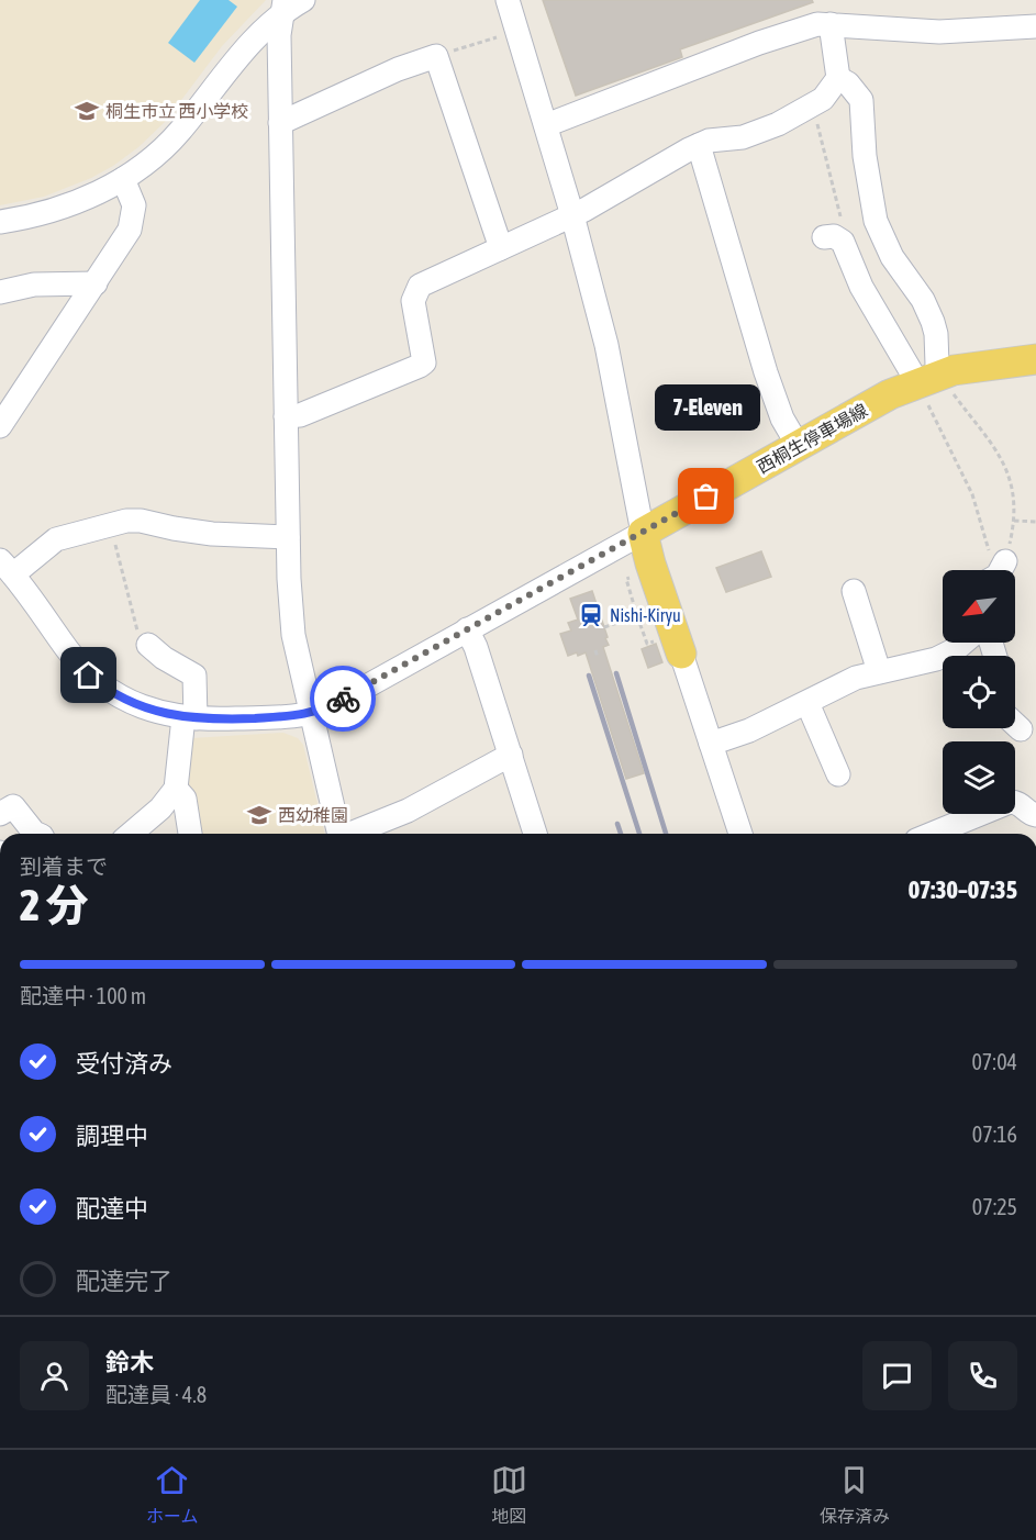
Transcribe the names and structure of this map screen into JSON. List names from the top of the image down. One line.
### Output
{"streets":{"main road":["西桐生停車場線"]},"places":{"school or university":["桐生市立 西小学校","西幼稚園"],"other":["7-Eleven"],"station":["Nishi-Kiryu"]},"north":"bottom left","page":{"bubble":"7-Eleven","heading":["2 分","到着まで","07:30–07:35"],"panel":["鈴木","配達員 · 4.8"],"bar":"配達中 · 100 m","list":[["受付済み","07:04"],["調理中","07:16"],["配達中","07:25"],"配達完了"],"tabs":["ホーム","地図","保存済み"]}}
